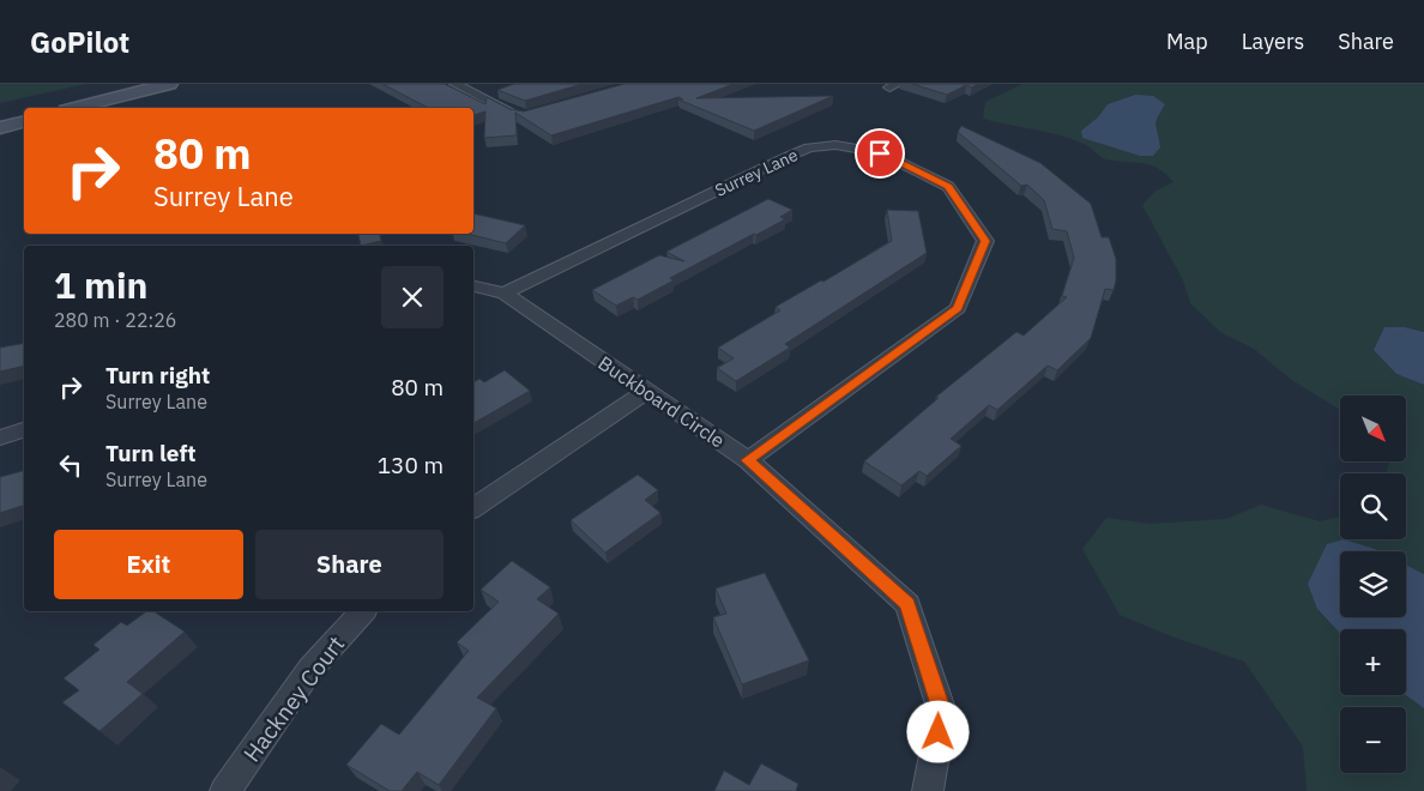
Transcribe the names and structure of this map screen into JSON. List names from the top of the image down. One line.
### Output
{"streets":{"street":["Surrey Lane","Buckboard Circle","Hackney Court"]},"crossings":[["Surrey Lane","Buckboard Circle"]],"north":"bottom right","page":{"header":"GoPilot","nav":["Map","Layers","Share"],"turn":["80 m","Surrey Lane"],"heading":["1 min","280 m · 22:26"],"list":[{"name":"Turn right","note":"Surrey Lane","value":"80 m"},{"name":"Turn left","note":"Surrey Lane","value":"130 m"}],"map_buttons":["+","−"],"buttons":["Exit","Share"]}}
